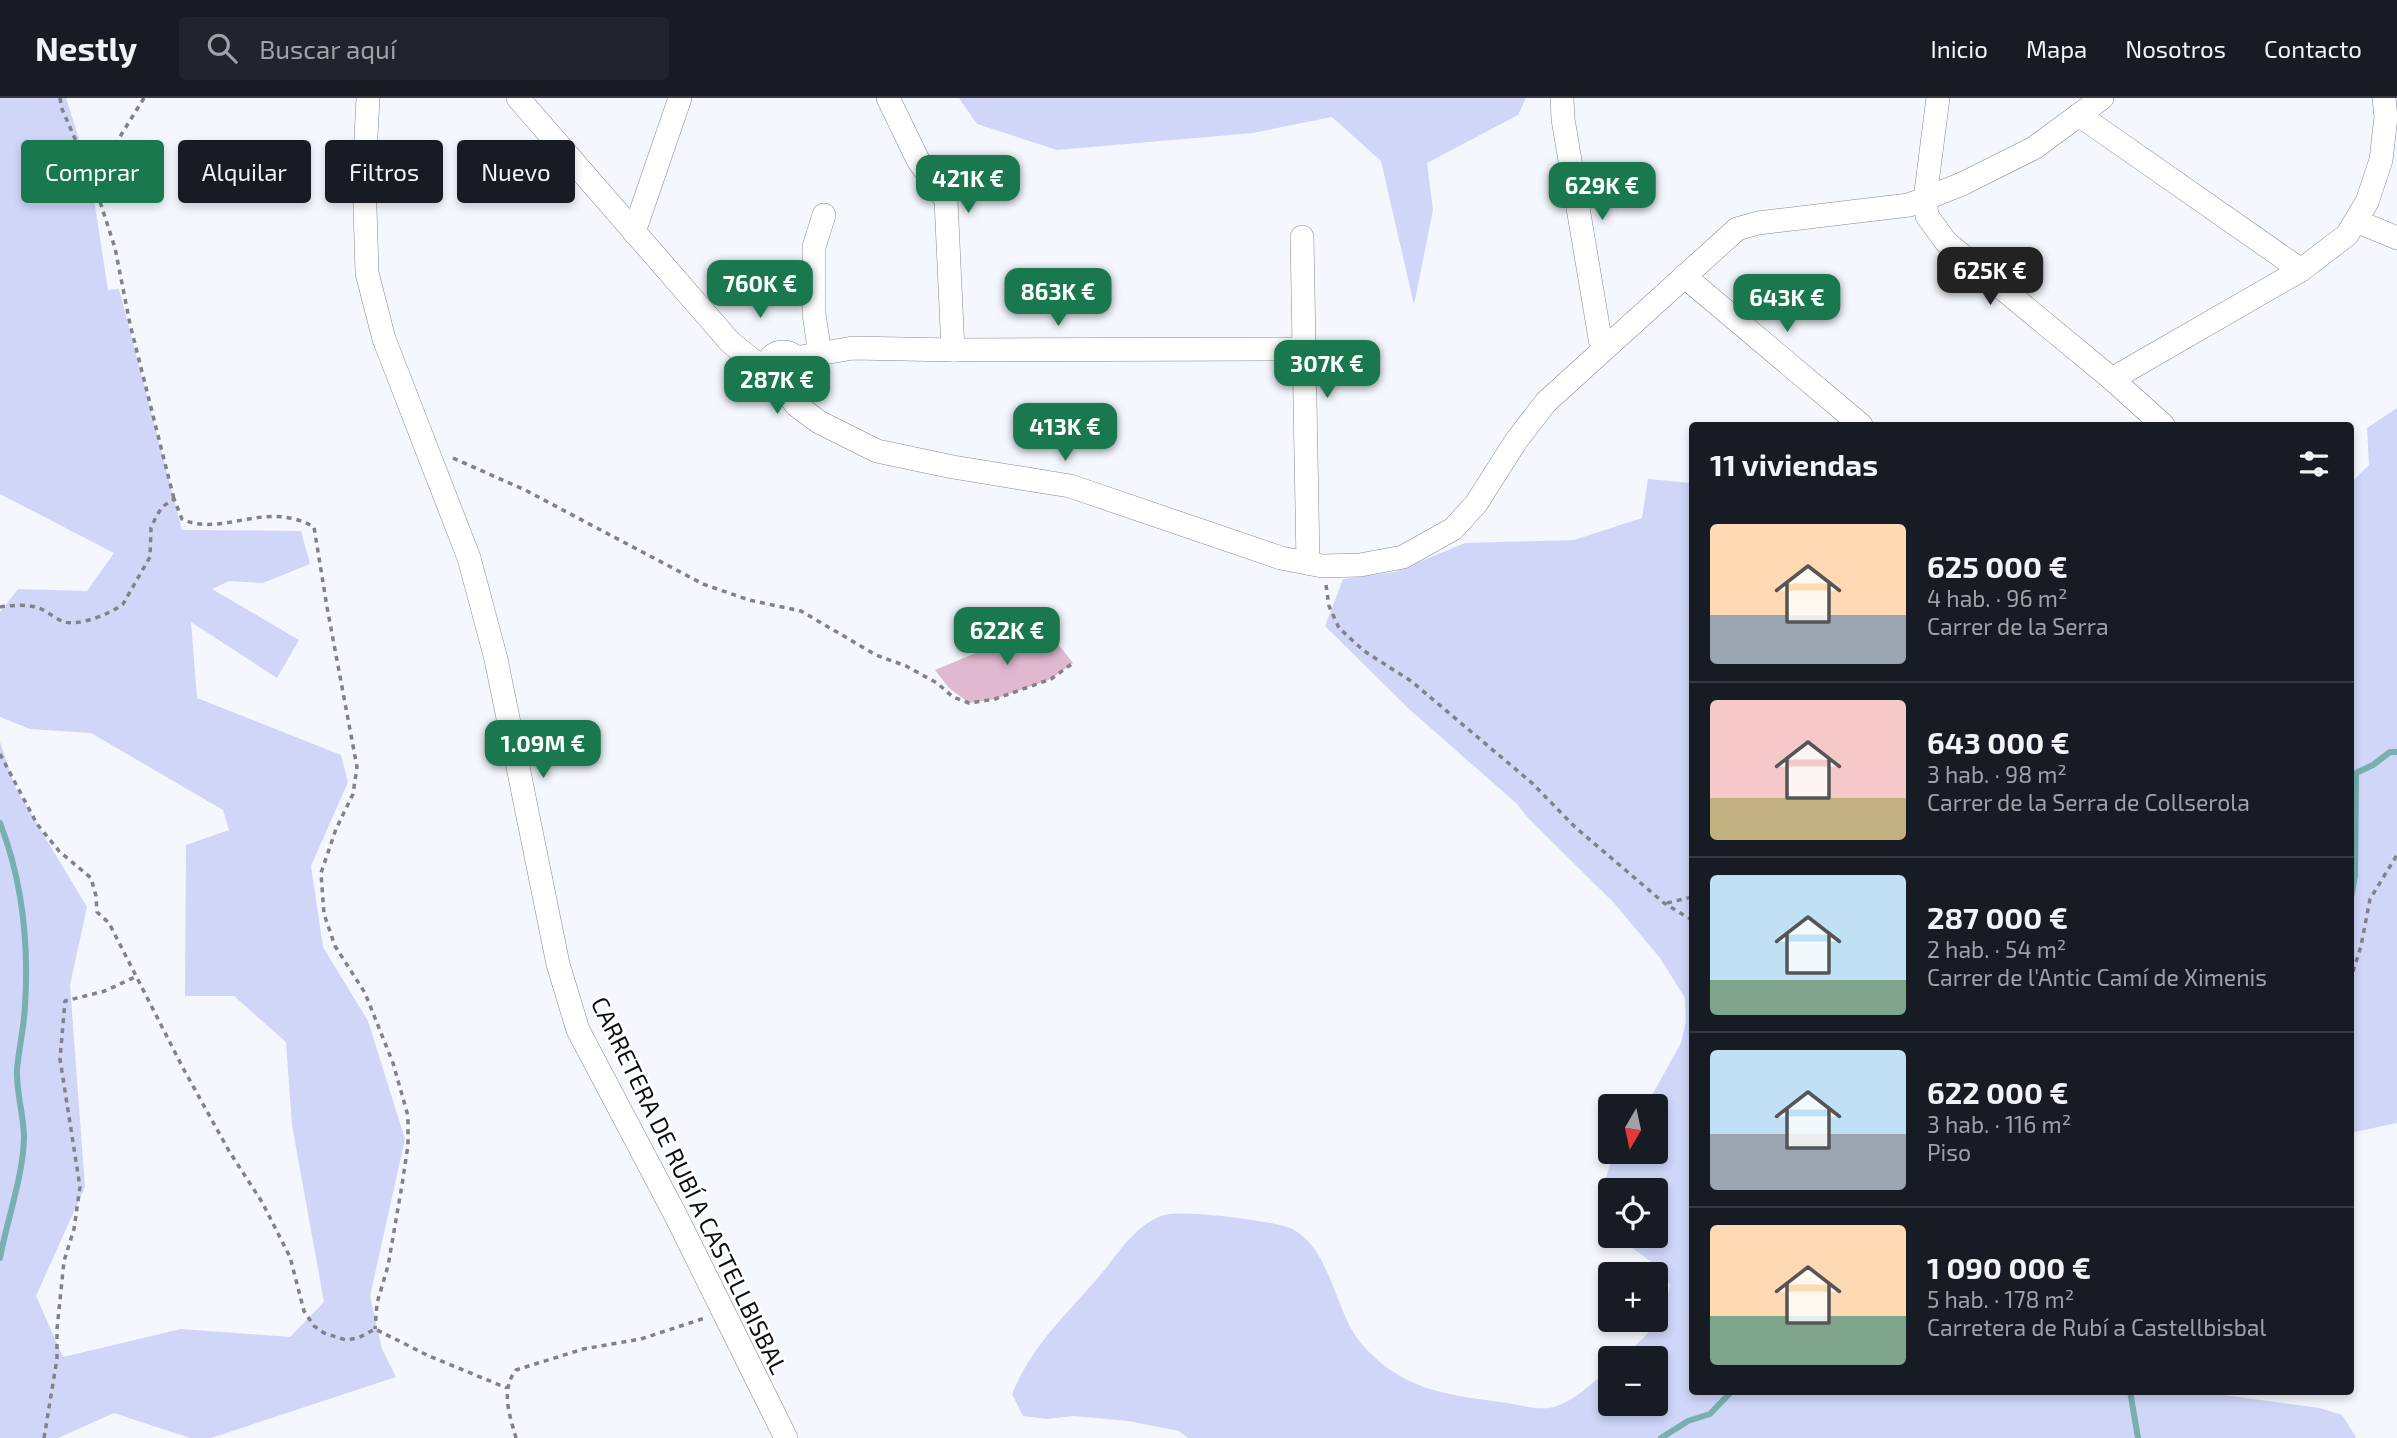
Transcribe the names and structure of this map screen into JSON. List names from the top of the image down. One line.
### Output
{"streets":{"street":["CARRETERA DE RUBÍ A CASTELLBISBAL"]},"north":"bottom","page":{"header":"Nestly","search":"Buscar aquí","nav":["Inicio","Mapa","Nosotros","Contacto"],"chip":["Comprar","Alquilar","Filtros","Nuevo"],"price":["421K €","629K €","625K €","760K €","863K €","643K €","307K €","287K €","413K €","622K €","1.09M €"],"heading":"11 viviendas","list":[{"name":"625 000 €","note":"4 hab. · 96 m² · Carrer de la Serra"},{"name":"643 000 €","note":"3 hab. · 98 m² · Carrer de la Serra de Collserola"},{"name":"287 000 €","note":"2 hab. · 54 m² · Carrer de l'Antic Camí de Ximenis"},{"name":"622 000 €","note":"3 hab. · 116 m² · Piso"},{"name":"1 090 000 €","note":"5 hab. · 178 m² · Carretera de Rubí a Castellbisbal"}],"map_buttons":["+","−"]}}
